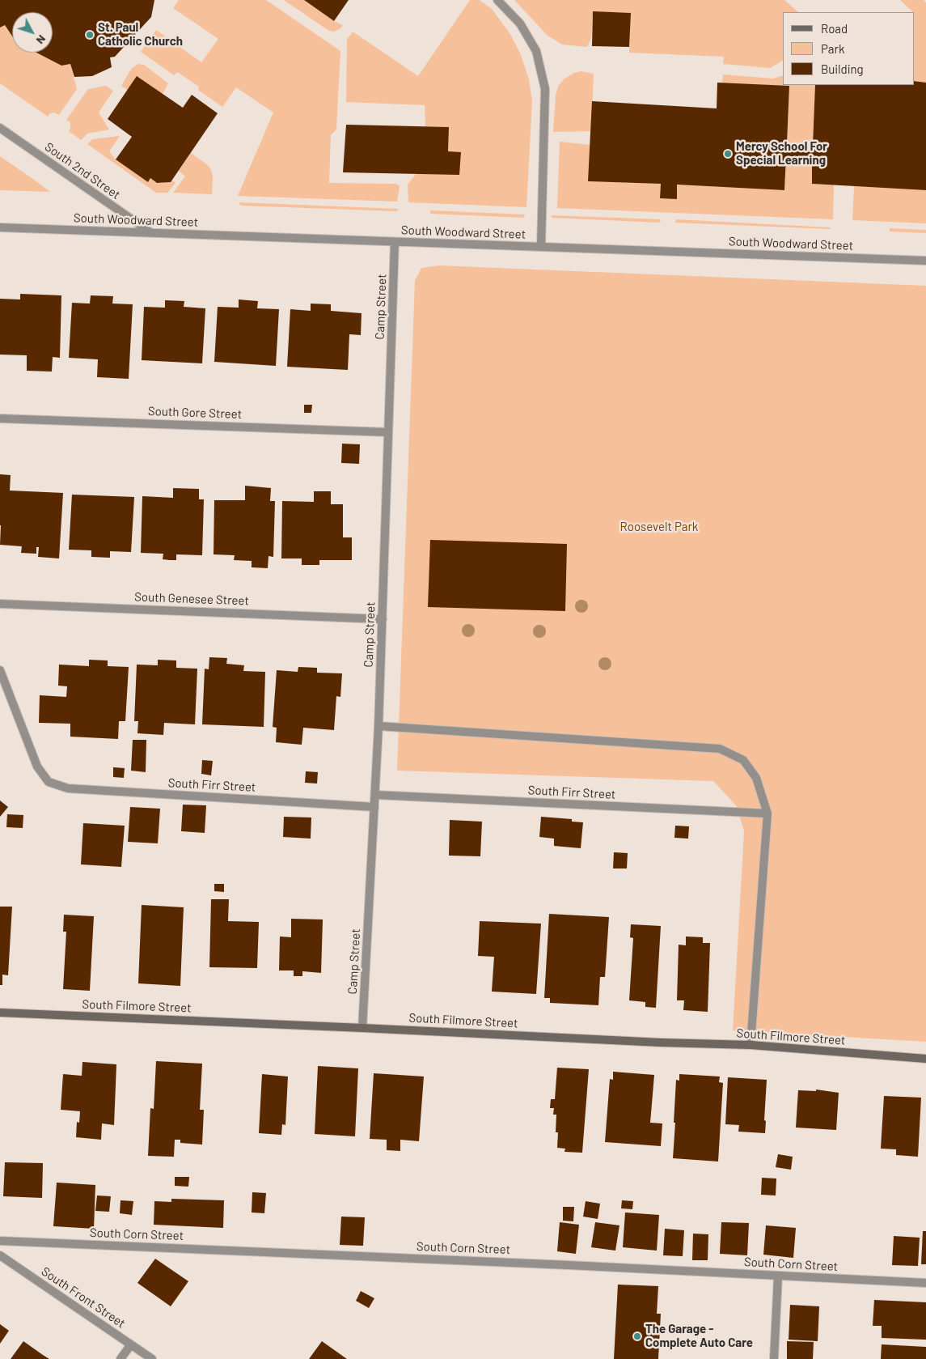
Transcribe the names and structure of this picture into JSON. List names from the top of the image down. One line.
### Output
{"streets":{"street":["South 2nd Street","South Woodward Street","Camp Street","South Gore Street","South Genesee Street","South Firr Street","South Filmore Street","South Corn Street","South Front Street"]},"crossings":[["South 2nd Street","South Woodward Street"],["South Woodward Street","Camp Street"],["Camp Street","South Gore Street"],["Camp Street","South Genesee Street"],["Camp Street","South Firr Street"],["Camp Street","South Filmore Street"]],"parks":["Roosevelt Park"],"places":["St. Paul Catholic Church","Mercy School For Special Learning","The Garage - Complete Auto Care"],"legend":["Road","Park","Building"],"north":"bottom right"}
